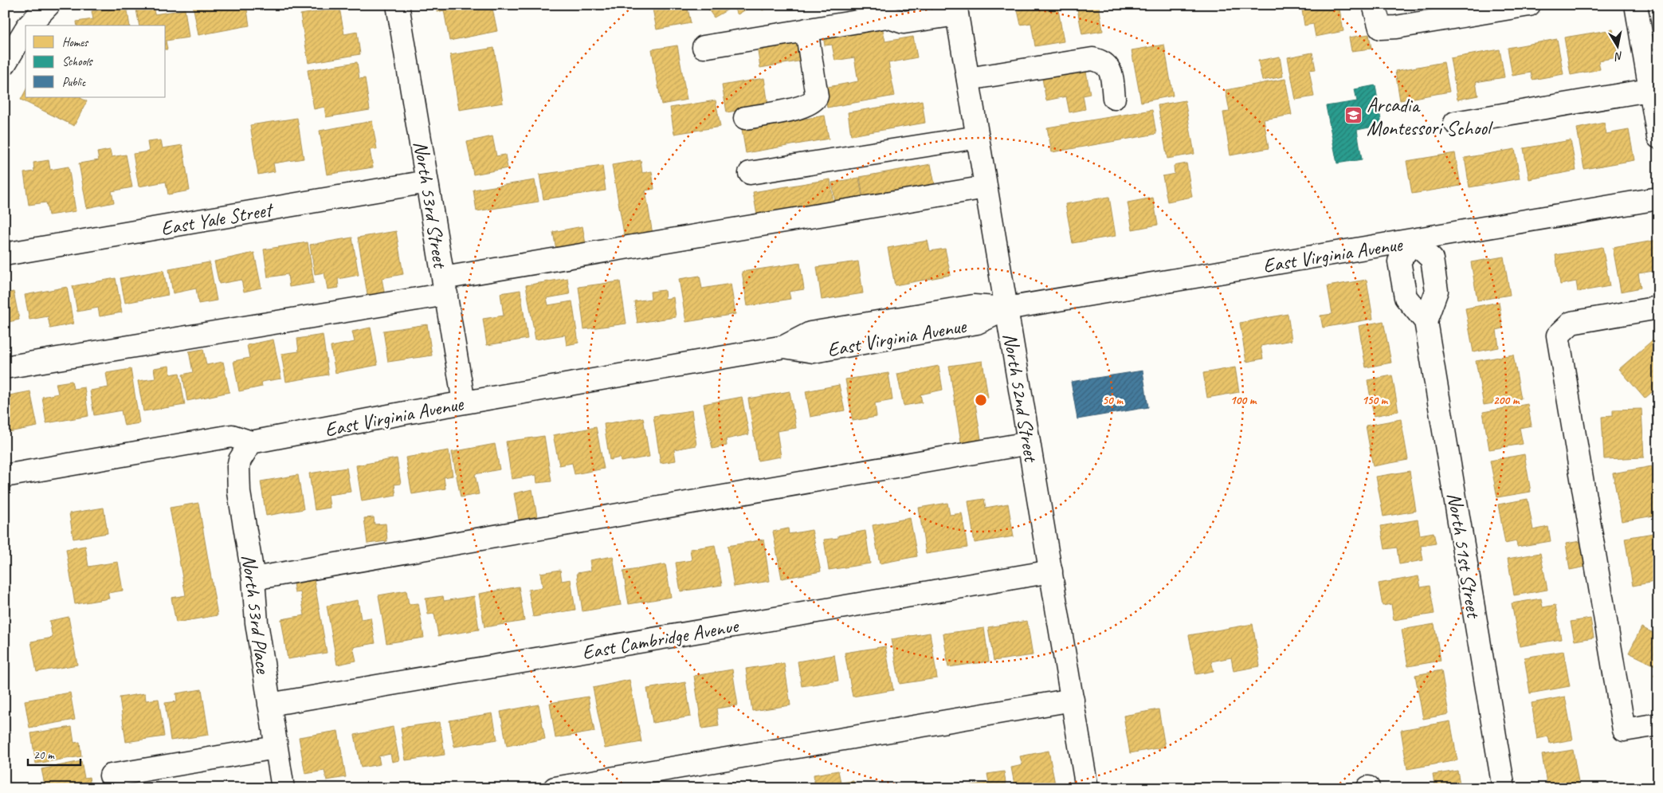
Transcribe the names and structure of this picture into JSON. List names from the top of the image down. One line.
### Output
{"streets":{"street":["North 53rd Street","East Yale Street","East Virginia Avenue","North 52nd Street","North 51st Street","North 53rd Place","East Cambridge Avenue"]},"crossings":[["North 53rd Street","East Yale Street"],["North 53rd Street","East Virginia Avenue"],["East Virginia Avenue","North 52nd Street"],["East Virginia Avenue","North 51st Street"],["East Virginia Avenue","North 53rd Place"],["North 52nd Street","East Cambridge Avenue"],["North 53rd Place","East Cambridge Avenue"]],"places":{"school or university":["Arcadia Montessori School"]},"legend":["Homes","Schools","Public"],"scale_bar":"20 m","north":"bottom","rings":["50 m","100 m","150 m","200 m"]}
